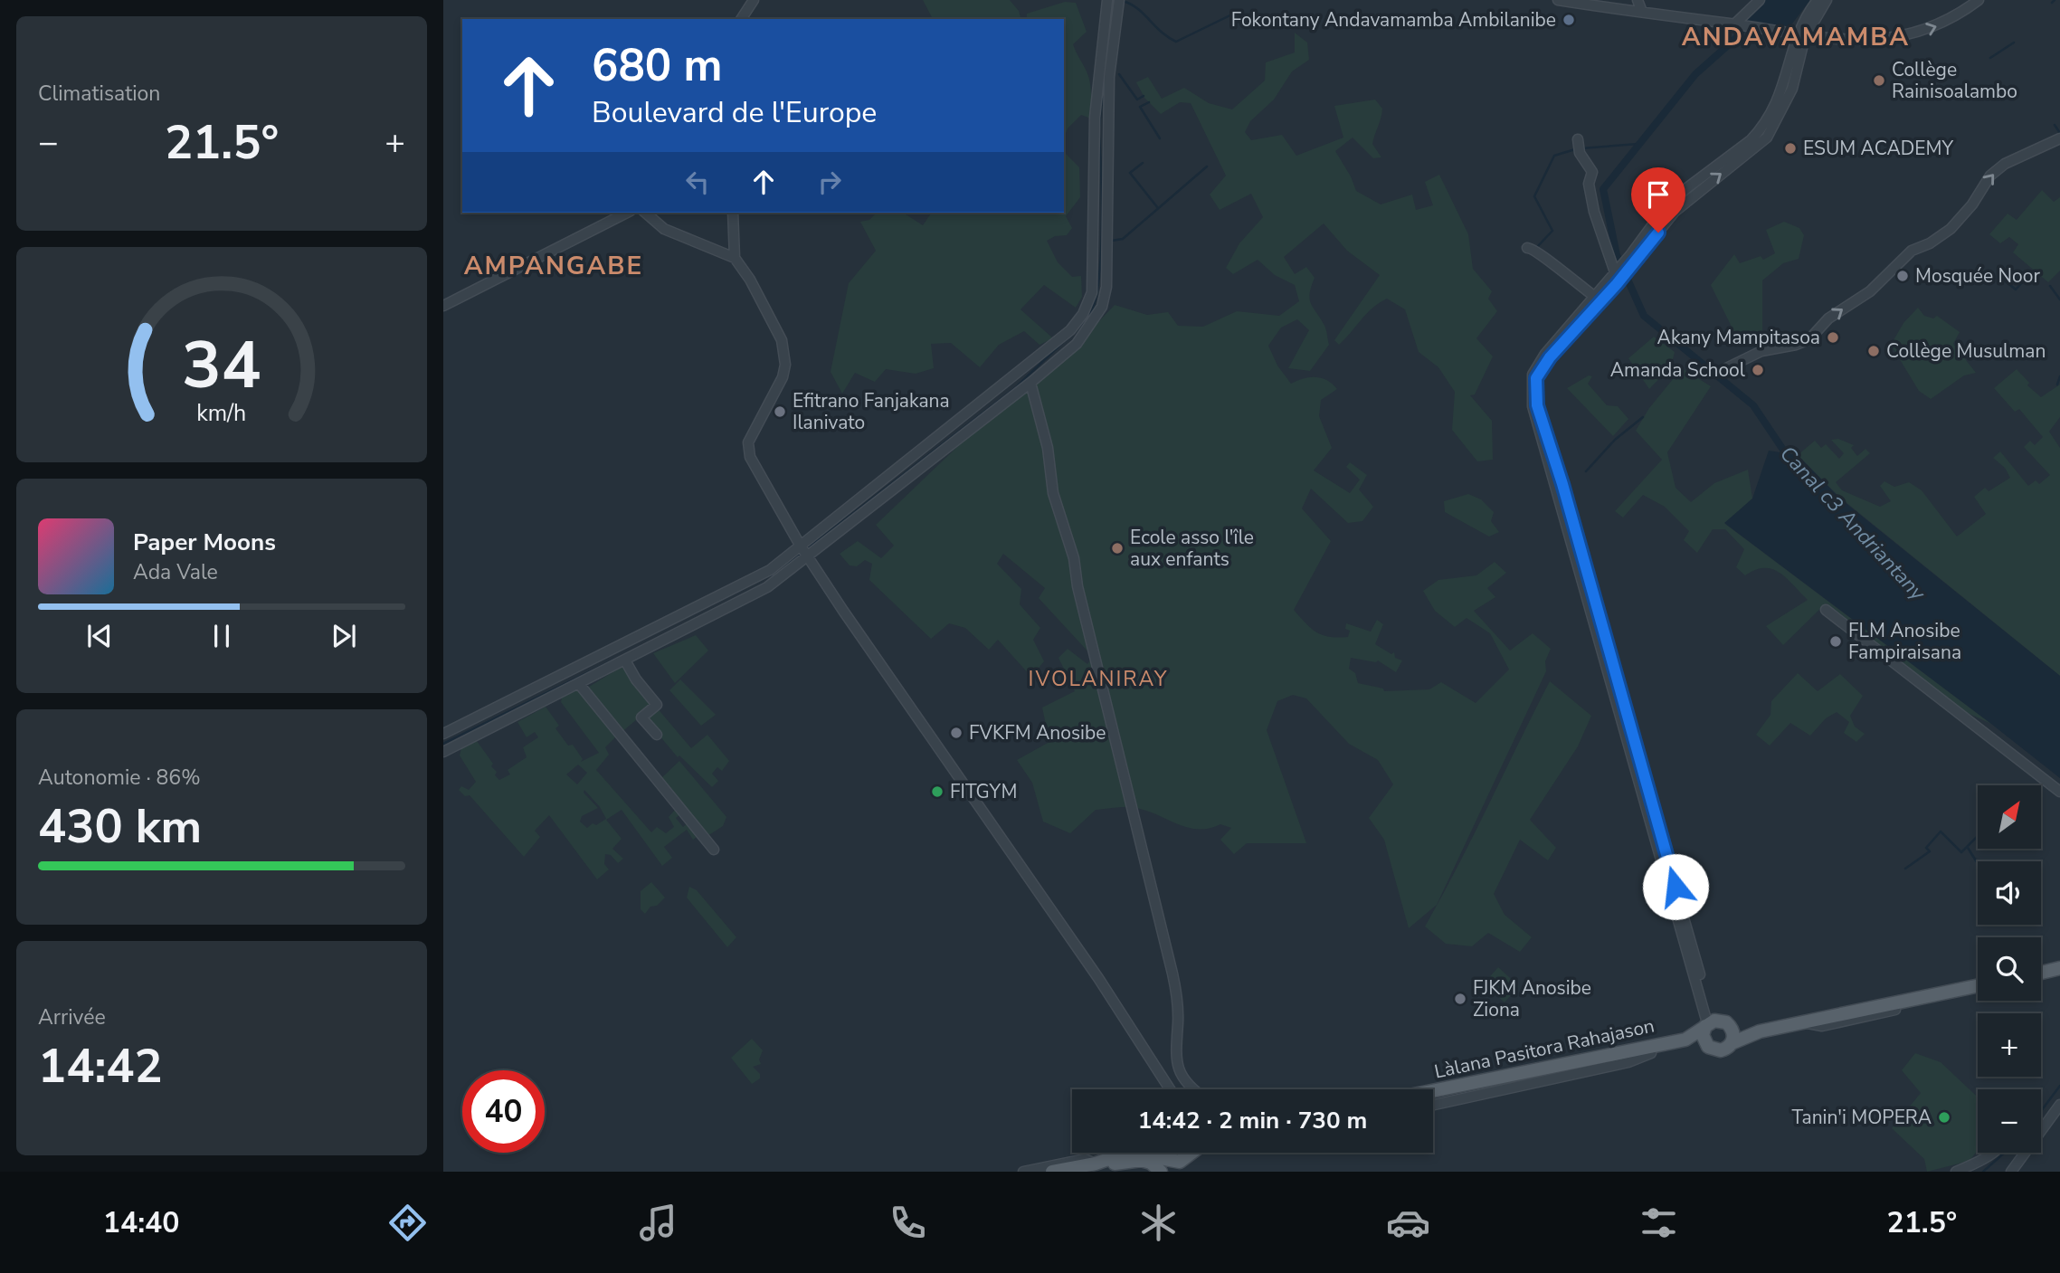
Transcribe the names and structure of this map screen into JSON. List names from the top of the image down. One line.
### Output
{"streets":{"main road":["Làlana Pasitora Rahajason"]},"districts":["ANDAVAMAMBA","AMPANGABE","IVOLANIRAY"],"water":["Canal c3 Andriantany"],"places":["Fokontany Andavamamba Ambilanibe","Collège Rainisoalambo","ESUM ACADEMY","Mosquée Noor","Akany Mampitasoa","Collège Musulman","Amanda School","Efitrano Fanjakana Ilanivato","Ecole asso l'île aux enfants","FLM Anosibe Fampiraisana","FVKFM Anosibe","FITGYM","FJKM Anosibe Ziona","Tanin'i MOPERA"],"north":"top right","page":{"tile":["Climatisation",["Autonomie · 86%","430 km"],["Arrivée","14:42"]],"turn":["680 m","Boulevard de l'Europe"],"heat":["−","21.5°","+"],"song":["Paper Moons","Ada Vale"],"map_buttons":["+","−"],"limit":"40","trip":"14:42 · 2 min · 730 m","tabs":["14:40","21.5°"],"gauge":["34","km/h"]}}
